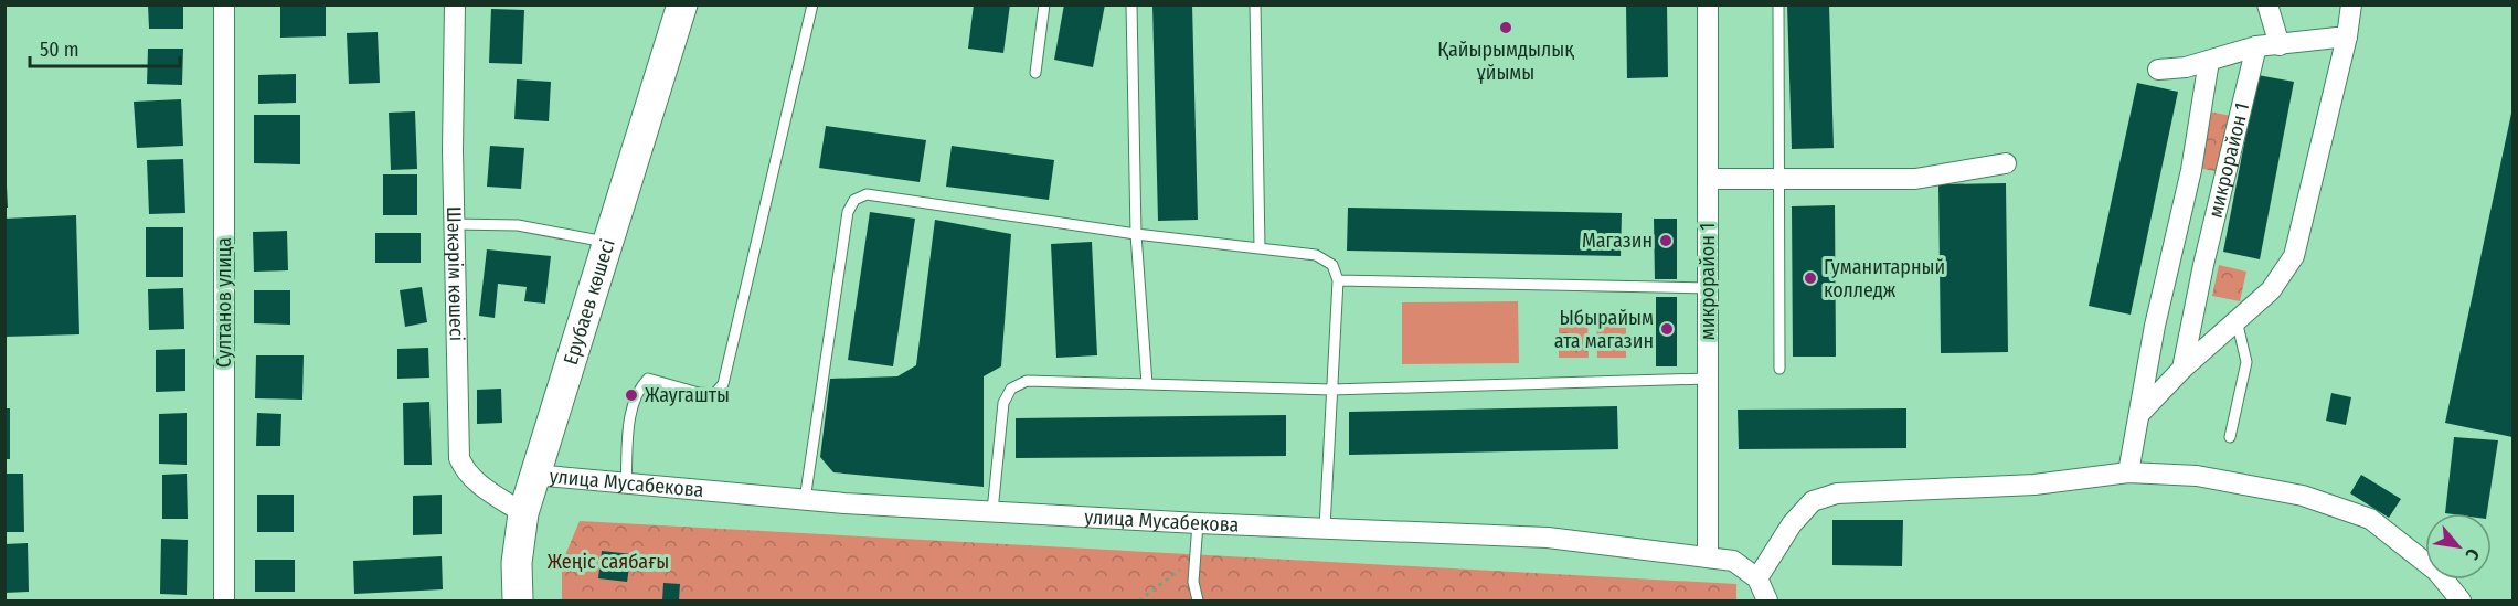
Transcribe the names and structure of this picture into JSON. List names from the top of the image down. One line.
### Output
{"streets":{"main road":["Ерубаев көшесі"],"street":["микрорайон 1","Шәкәрім көшесі","Султанов улица","улица Мусабекова"]},"crossings":[["микрорайон 1","улица Мусабекова"],["Шәкәрім көшесі","Ерубаев көшесі"],["Ерубаев көшесі","улица Мусабекова"]],"parks":["Жеңіс саябағы"],"places":["Қайырымдылық ұйымы","Магазин","Гуманитарный колледж","Ыбырайым ата магазин","Жаугашты"],"scale_bar":"50 m","north":"bottom right"}
